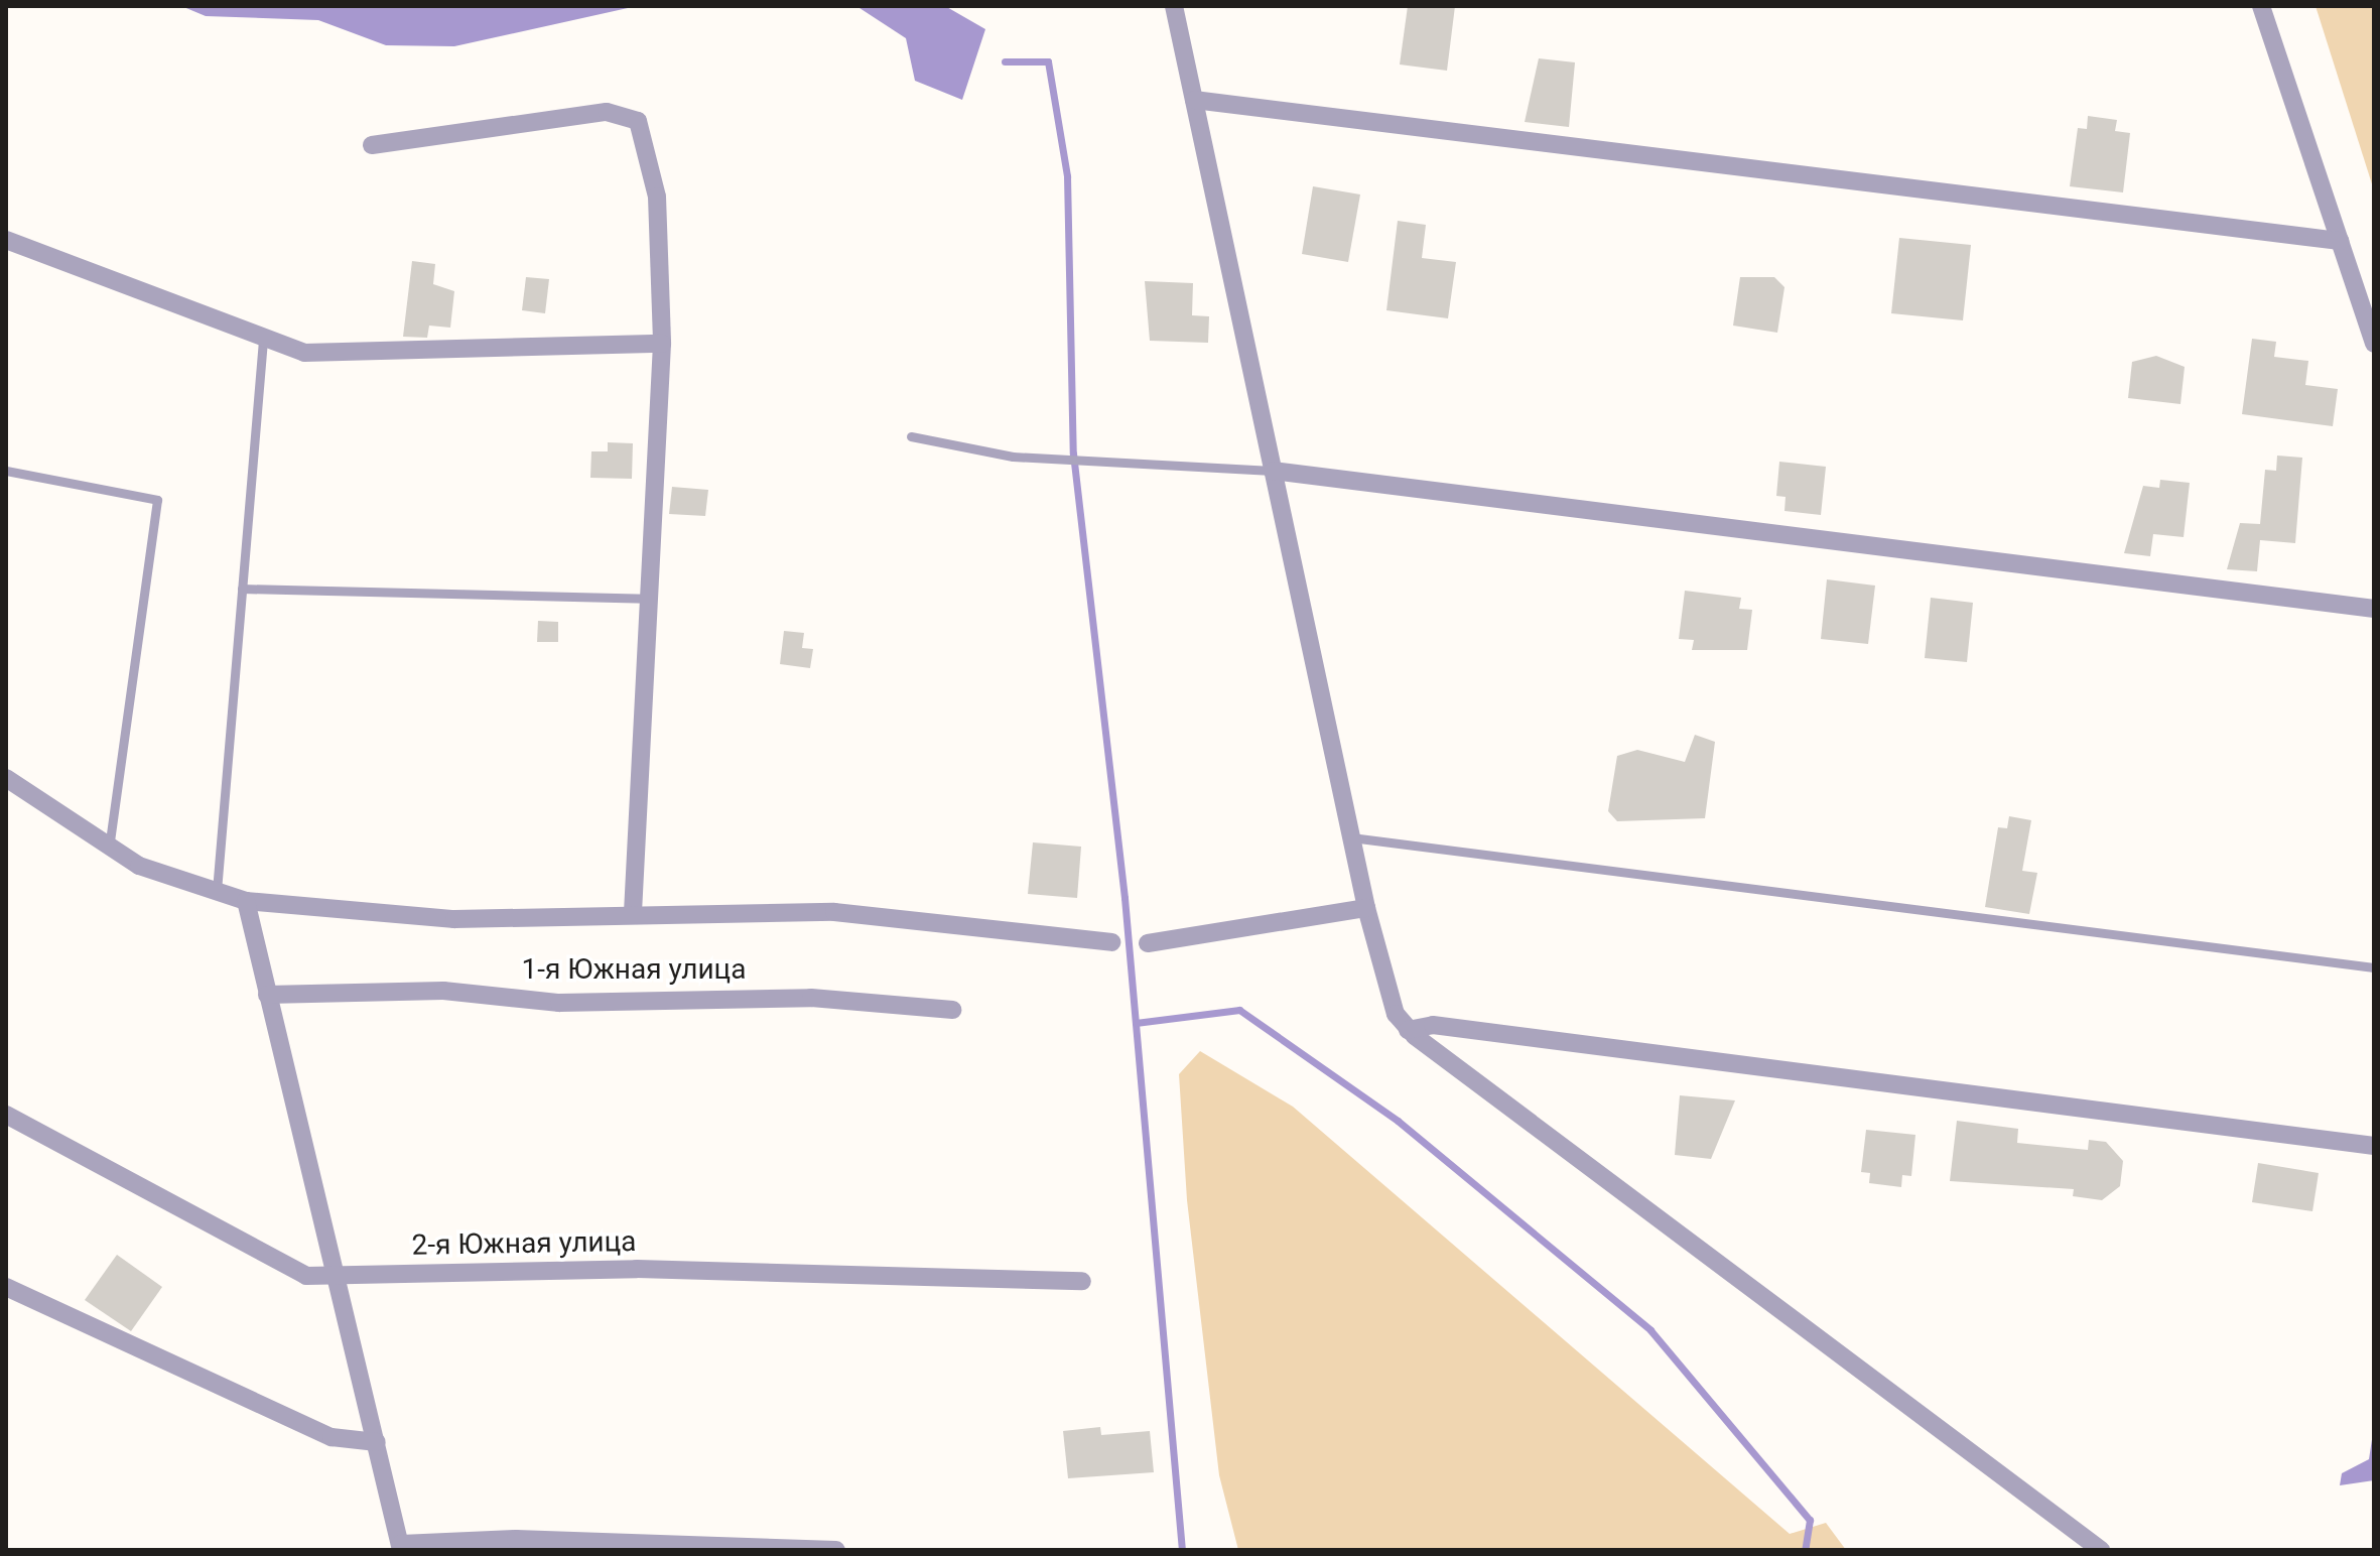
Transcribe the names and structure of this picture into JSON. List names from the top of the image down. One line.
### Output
{"streets":{"street":["1-я Южная улица","2-я Южная улица"]}}
